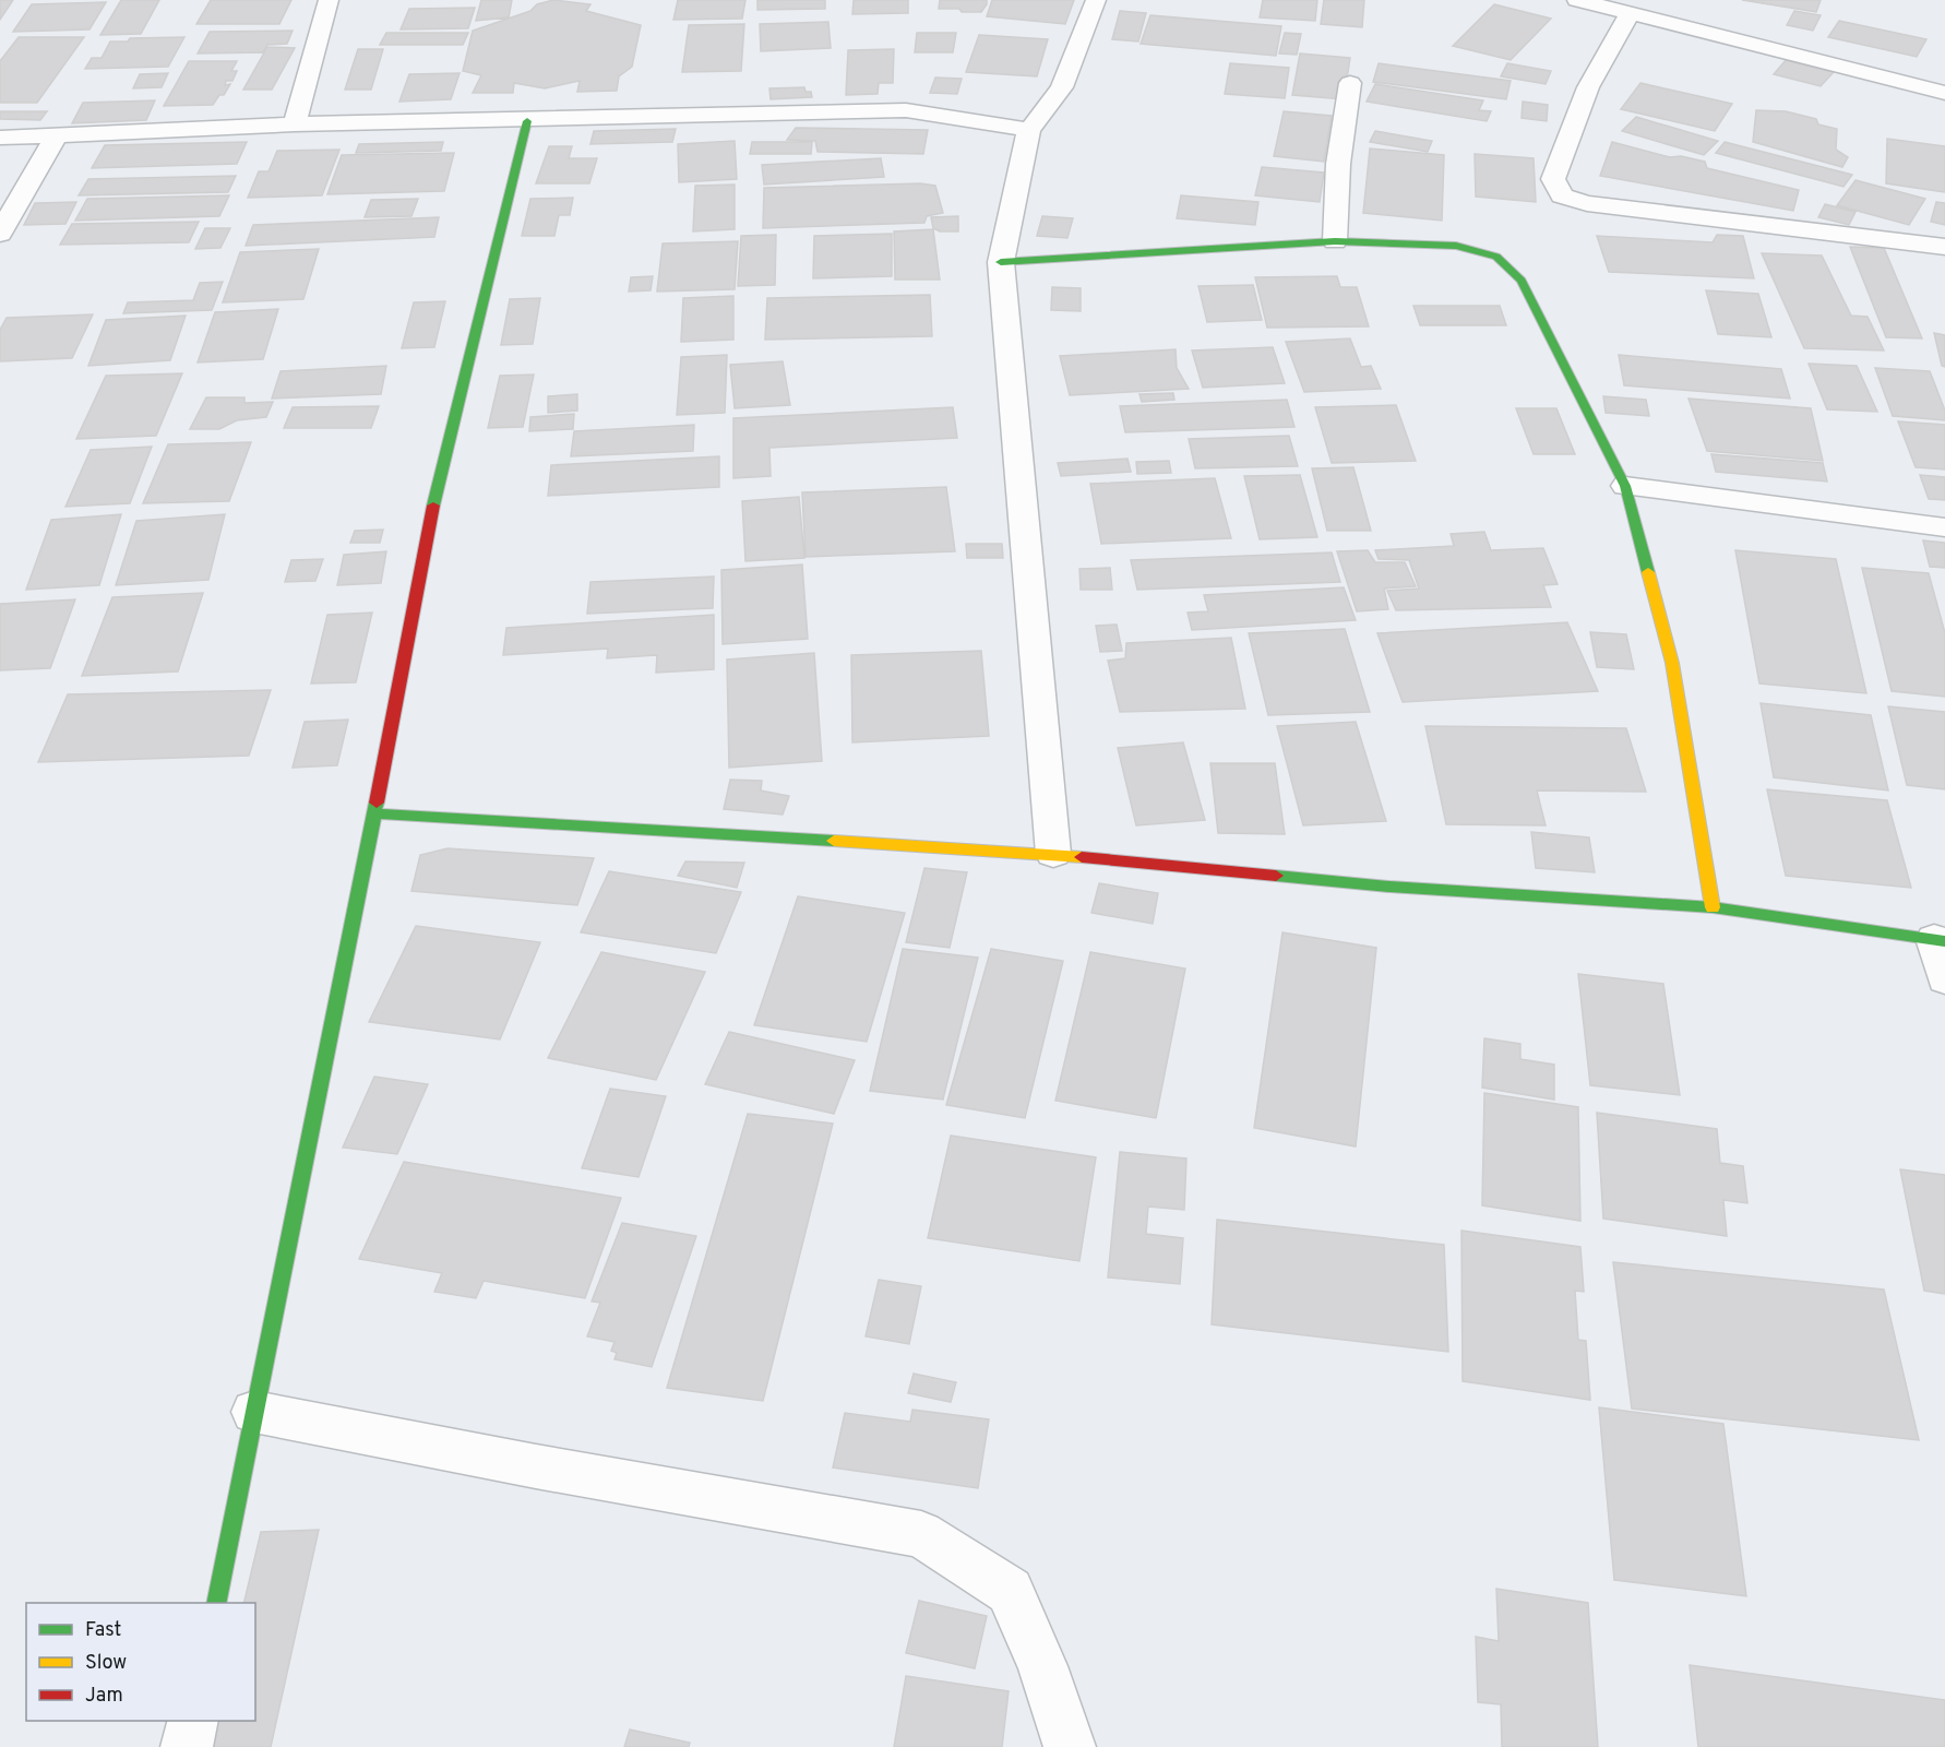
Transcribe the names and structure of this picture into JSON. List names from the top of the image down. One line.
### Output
{"legend":["Fast","Slow","Jam"]}
